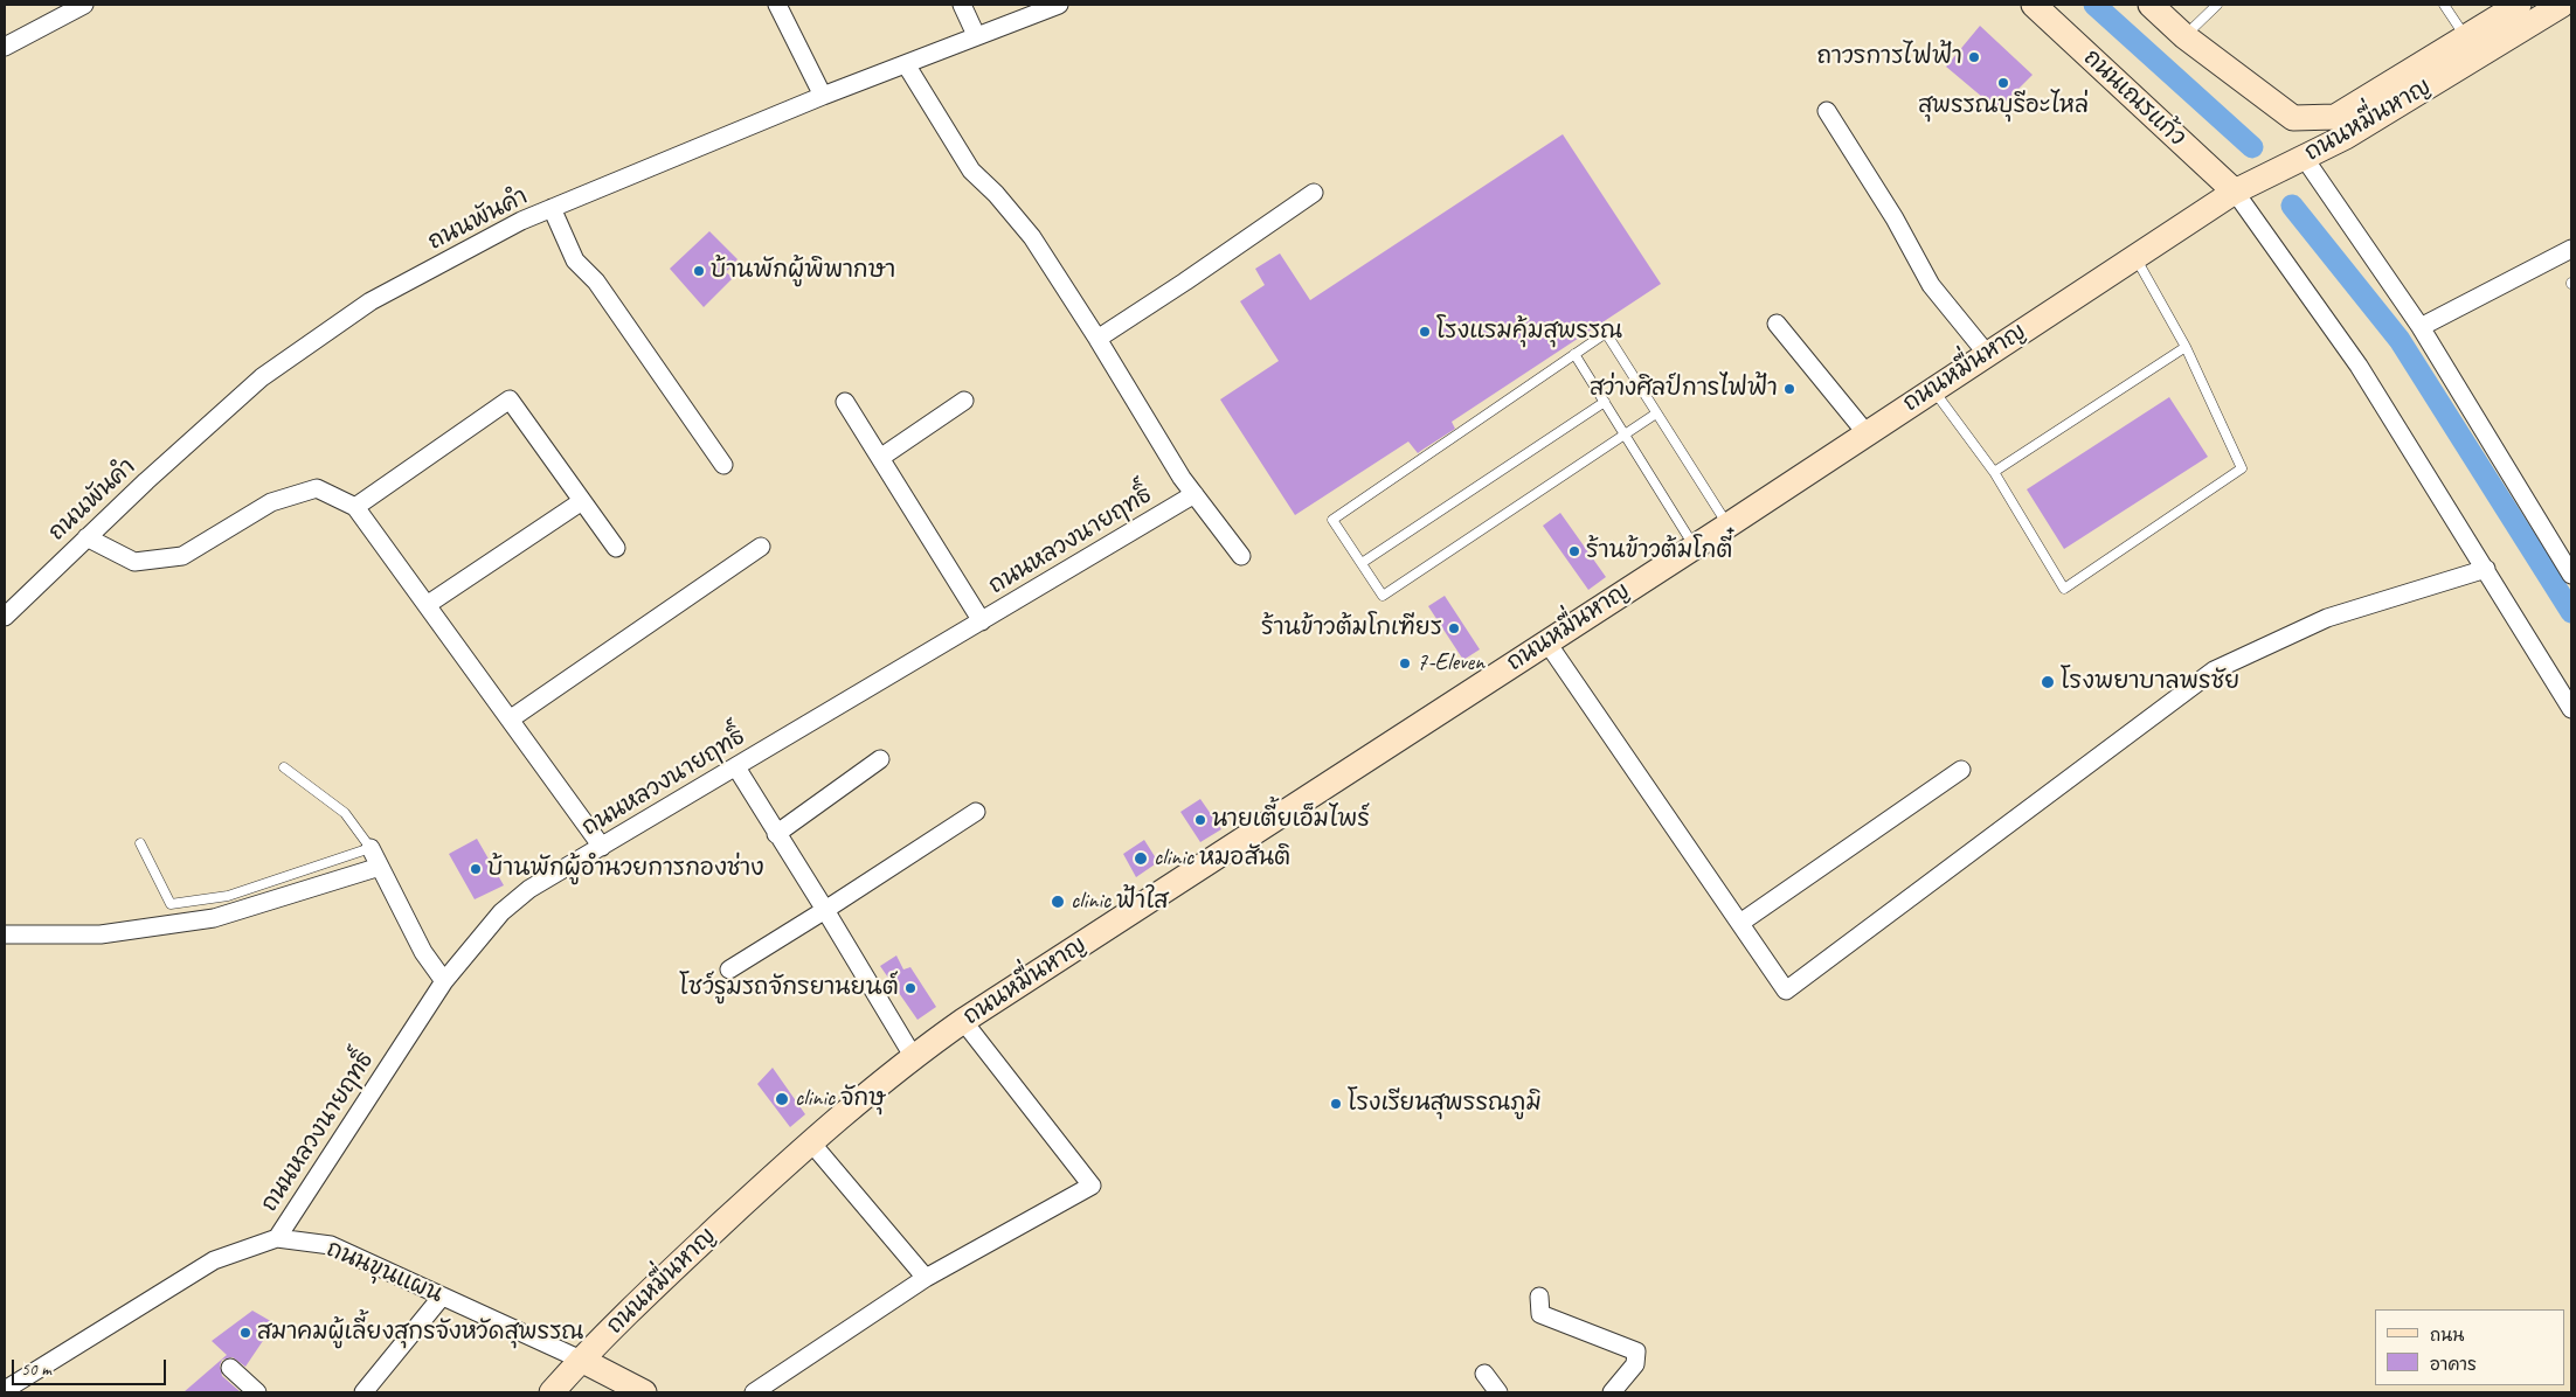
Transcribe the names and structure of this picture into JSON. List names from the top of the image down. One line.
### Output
{"streets":{"main road":["ถนนเณรแก้ว","ถนนหมื่นหาญ","ถนนขุนแผน"],"street":["ถนนพันคำ","ถนนหลวงนายฤทธิ์"]},"crossings":[["ถนนเณรแก้ว","ถนนหมื่นหาญ"],["ถนนหมื่นหาญ","ถนนขุนแผน"],["ถนนหลวงนายฤทธิ์","ถนนขุนแผน"]],"places":["ถาวรการไฟฟ้า","สุพรรณบุรีอะไหล่","บ้านพักผู้พิพากษา","โรงแรมคุ้มสุพรรณ","สว่างศิลป์การไฟฟ้า","ร้านข้าวต้มโกตี๋","ร้านข้าวต้มโกเฑียร","7-Eleven","โรงพยาบาลพรชัย","นายเตี้ยเอ็มไพร์","clinic หมอสันติ","บ้านพักผู้อำนวยการกองช่าง","clinic ฟ้าใส","โชว์รูมรถจักรยานยนต์","clinic จักษุ","โรงเรียนสุพรรณภูมิ","สมาคมผู้เลี้ยงสุกรจังหวัดสุพรรณ"],"legend":["ถนน","อาคาร"],"scale_bar":"50 m"}
